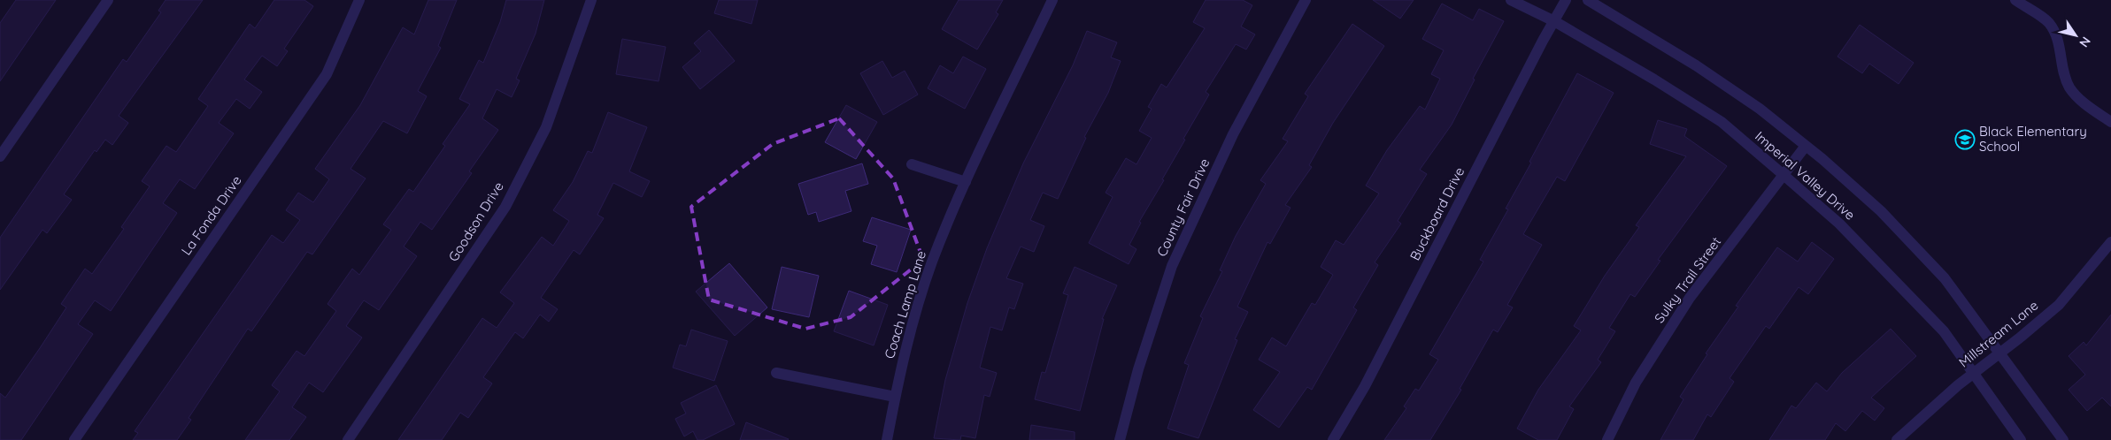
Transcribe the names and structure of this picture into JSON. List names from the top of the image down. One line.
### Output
{"streets":{"street":["Imperial Valley Drive","County Fair Drive","Buckboard Drive","La Fonda Drive","Goodson Drive","Sulky Trail Street","Coach Lamp Lane","Millstream Lane"]},"crossings":[["Imperial Valley Drive","Buckboard Drive"],["Imperial Valley Drive","Sulky Trail Street"],["Imperial Valley Drive","Millstream Lane"]],"places":{"school or university":["Black Elementary School"]},"north":"bottom right"}
